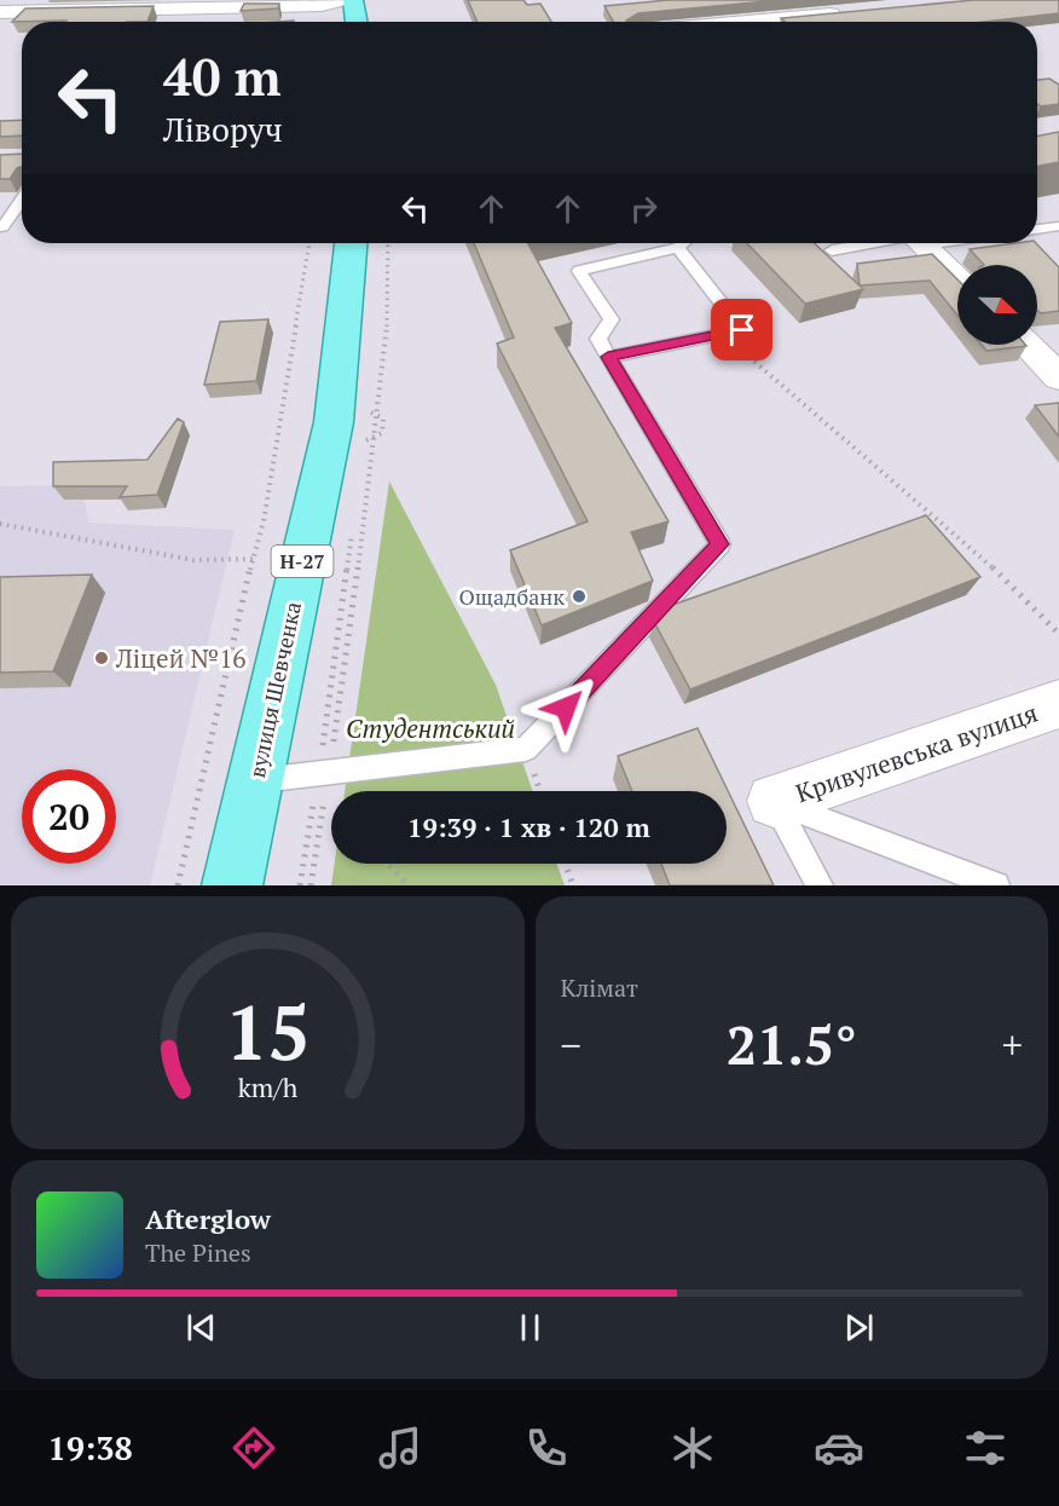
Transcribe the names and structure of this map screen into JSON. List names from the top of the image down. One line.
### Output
{"streets":{"main road":["Н-27","вулиця Шевченка"],"street":["Кривулевська вулиця"]},"parks":["Студентський"],"places":["Ощадбанк","Ліцей №16"],"north":"right","page":{"turn":["40 m","Ліворуч"],"limit":"20","trip":"19:39 · 1 хв · 120 m","tile":"Клімат","heat":["−","21.5°","+"],"song":["Afterglow","The Pines"],"tabs":"19:38","gauge":["15","km/h"]}}
